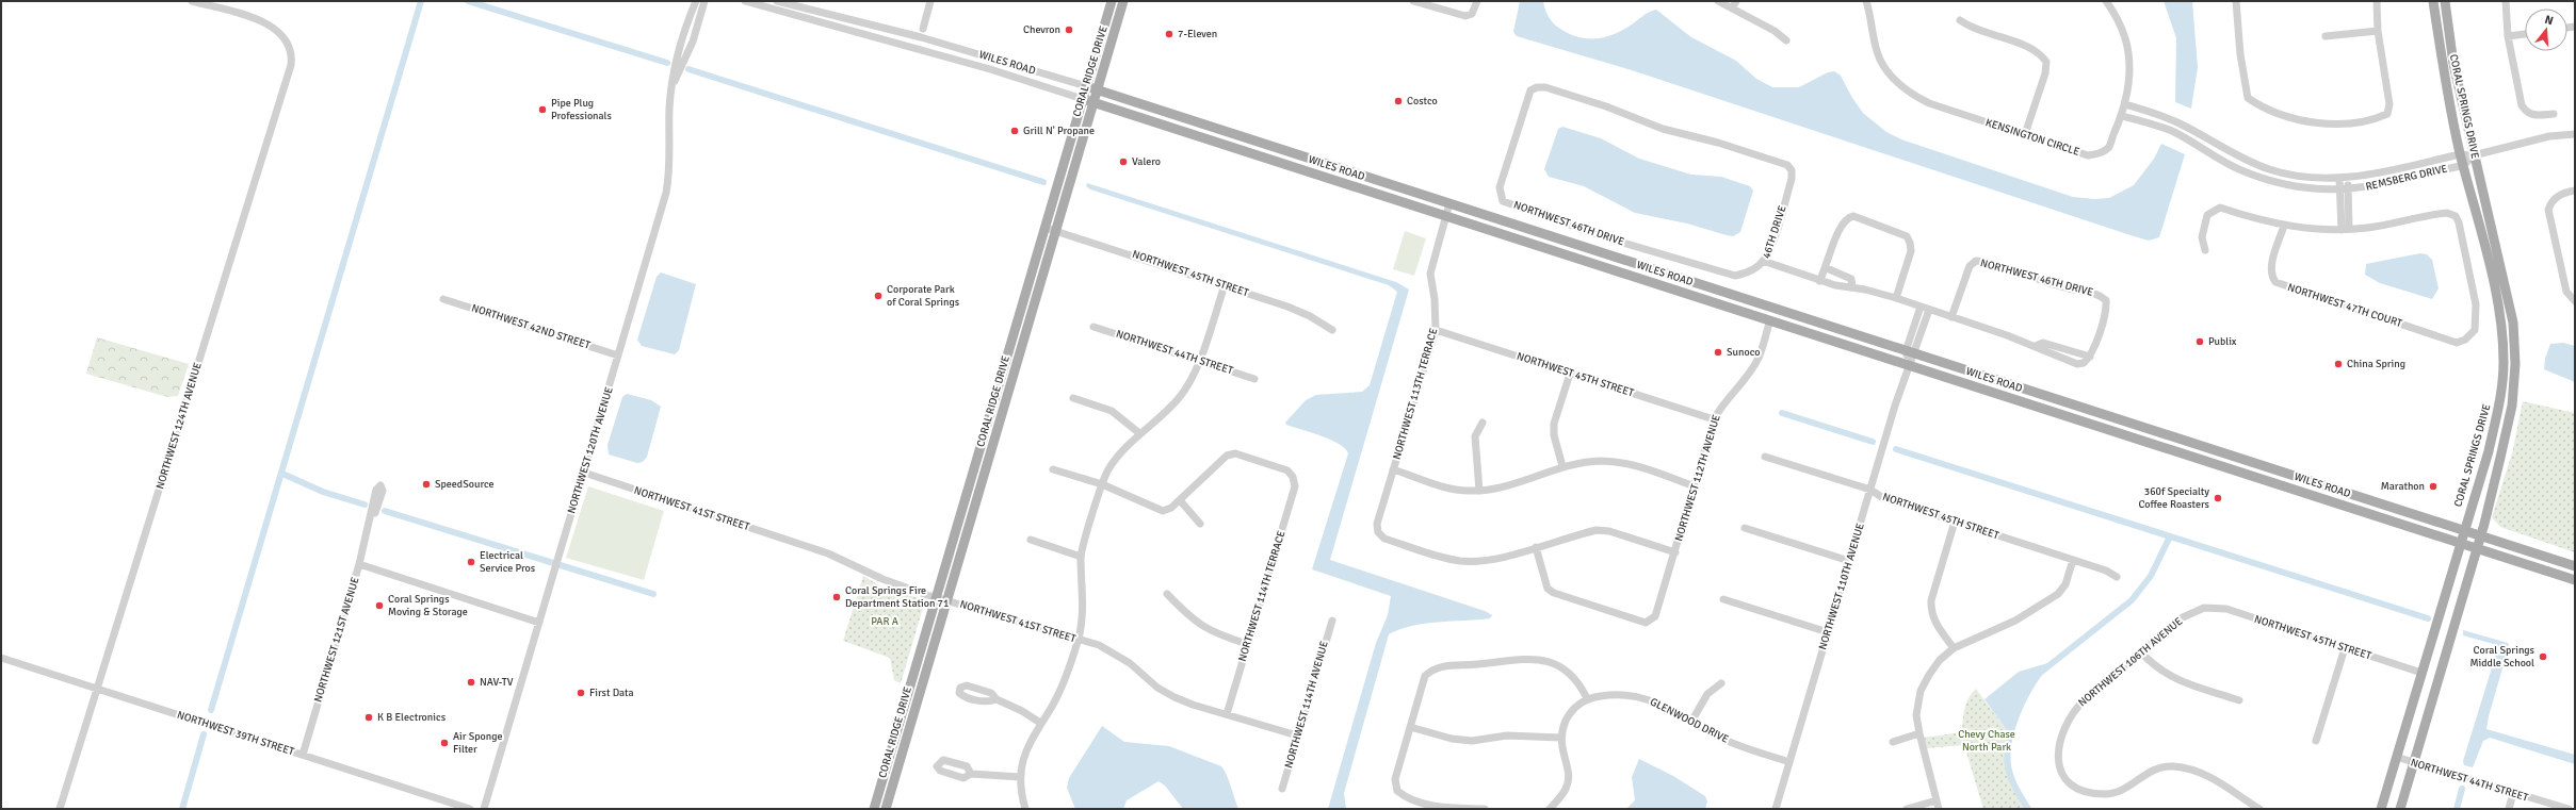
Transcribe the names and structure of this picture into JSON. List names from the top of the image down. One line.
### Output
{"streets":{"main road":["WILES ROAD","CORAL RIDGE DRIVE","CORAL SPRINGS DRIVE"],"street":["KENSINGTON CIRCLE","REMSBERG DRIVE","NORTHWEST 46TH DRIVE","46TH DRIVE","NORTHWEST 45TH STREET","NORTHWEST 47TH COURT","NORTHWEST 42ND STREET","NORTHWEST 44TH STREET","NORTHWEST 113TH TERRACE","NORTHWEST 124TH AVENUE","NORTHWEST 120TH AVENUE","NORTHWEST 112TH AVENUE","NORTHWEST 41ST STREET","NORTHWEST 110TH AVENUE","NORTHWEST 114TH TERRACE","NORTHWEST 121ST AVENUE","NORTHWEST 106TH AVENUE","NORTHWEST 114TH AVENUE","GLENWOOD DRIVE","NORTHWEST 39TH STREET"]},"crossings":[["WILES ROAD","CORAL RIDGE DRIVE"],["WILES ROAD","CORAL SPRINGS DRIVE"],["WILES ROAD","NORTHWEST 113TH TERRACE"],["WILES ROAD","NORTHWEST 112TH AVENUE"],["WILES ROAD","NORTHWEST 110TH AVENUE"],["CORAL RIDGE DRIVE","NORTHWEST 45TH STREET"],["CORAL RIDGE DRIVE","NORTHWEST 41ST STREET"],["CORAL SPRINGS DRIVE","REMSBERG DRIVE"],["CORAL SPRINGS DRIVE","NORTHWEST 45TH STREET"],["CORAL SPRINGS DRIVE","NORTHWEST 44TH STREET"],["KENSINGTON CIRCLE","REMSBERG DRIVE"],["NORTHWEST 46TH DRIVE","46TH DRIVE"],["NORTHWEST 45TH STREET","NORTHWEST 113TH TERRACE"],["NORTHWEST 45TH STREET","NORTHWEST 112TH AVENUE"],["NORTHWEST 45TH STREET","NORTHWEST 110TH AVENUE"],["NORTHWEST 45TH STREET","NORTHWEST 106TH AVENUE"],["NORTHWEST 42ND STREET","NORTHWEST 120TH AVENUE"],["NORTHWEST 113TH TERRACE","NORTHWEST 112TH AVENUE"],["NORTHWEST 124TH AVENUE","NORTHWEST 39TH STREET"],["NORTHWEST 120TH AVENUE","NORTHWEST 41ST STREET"],["NORTHWEST 41ST STREET","NORTHWEST 114TH TERRACE"],["NORTHWEST 41ST STREET","NORTHWEST 114TH AVENUE"],["NORTHWEST 110TH AVENUE","GLENWOOD DRIVE"],["NORTHWEST 121ST AVENUE","NORTHWEST 39TH STREET"]],"parks":["PAR A","Chevy Chase North Park"],"places":["Chevron","7-Eleven","Costco","Pipe Plug Professionals","Grill N' Propane","Valero","Corporate Park of Coral Springs","Publix","Sunoco","China Spring","SpeedSource","Marathon","360f Specialty Coffee Roasters","Electrical Service Pros","Coral Springs Fire Department Station 71","Coral Springs Moving & Storage","Coral Springs Middle School","NAV-TV","First Data","K B Electronics","Air Sponge Filter"],"north":"top"}
